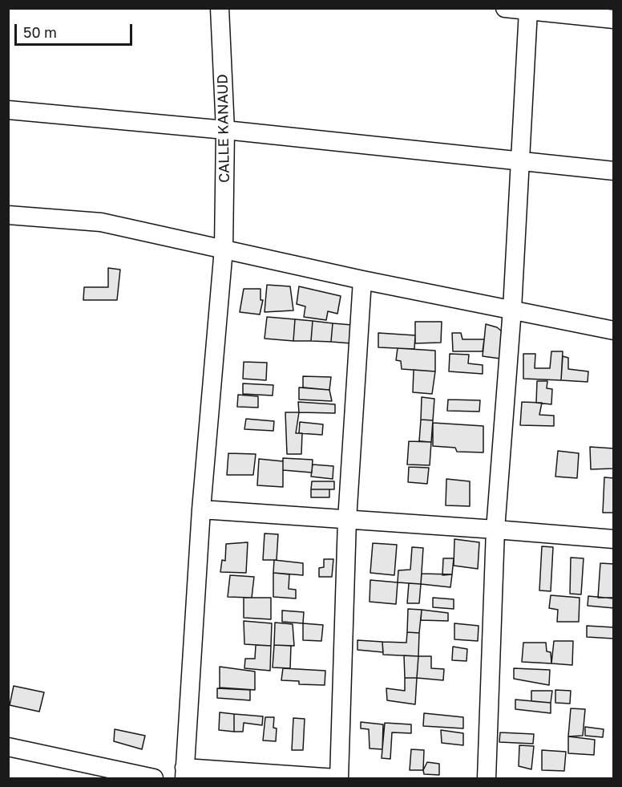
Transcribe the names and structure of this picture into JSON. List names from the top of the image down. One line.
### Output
{"streets":{"street":["CALLE KANAUD"]},"scale_bar":"50 m"}
